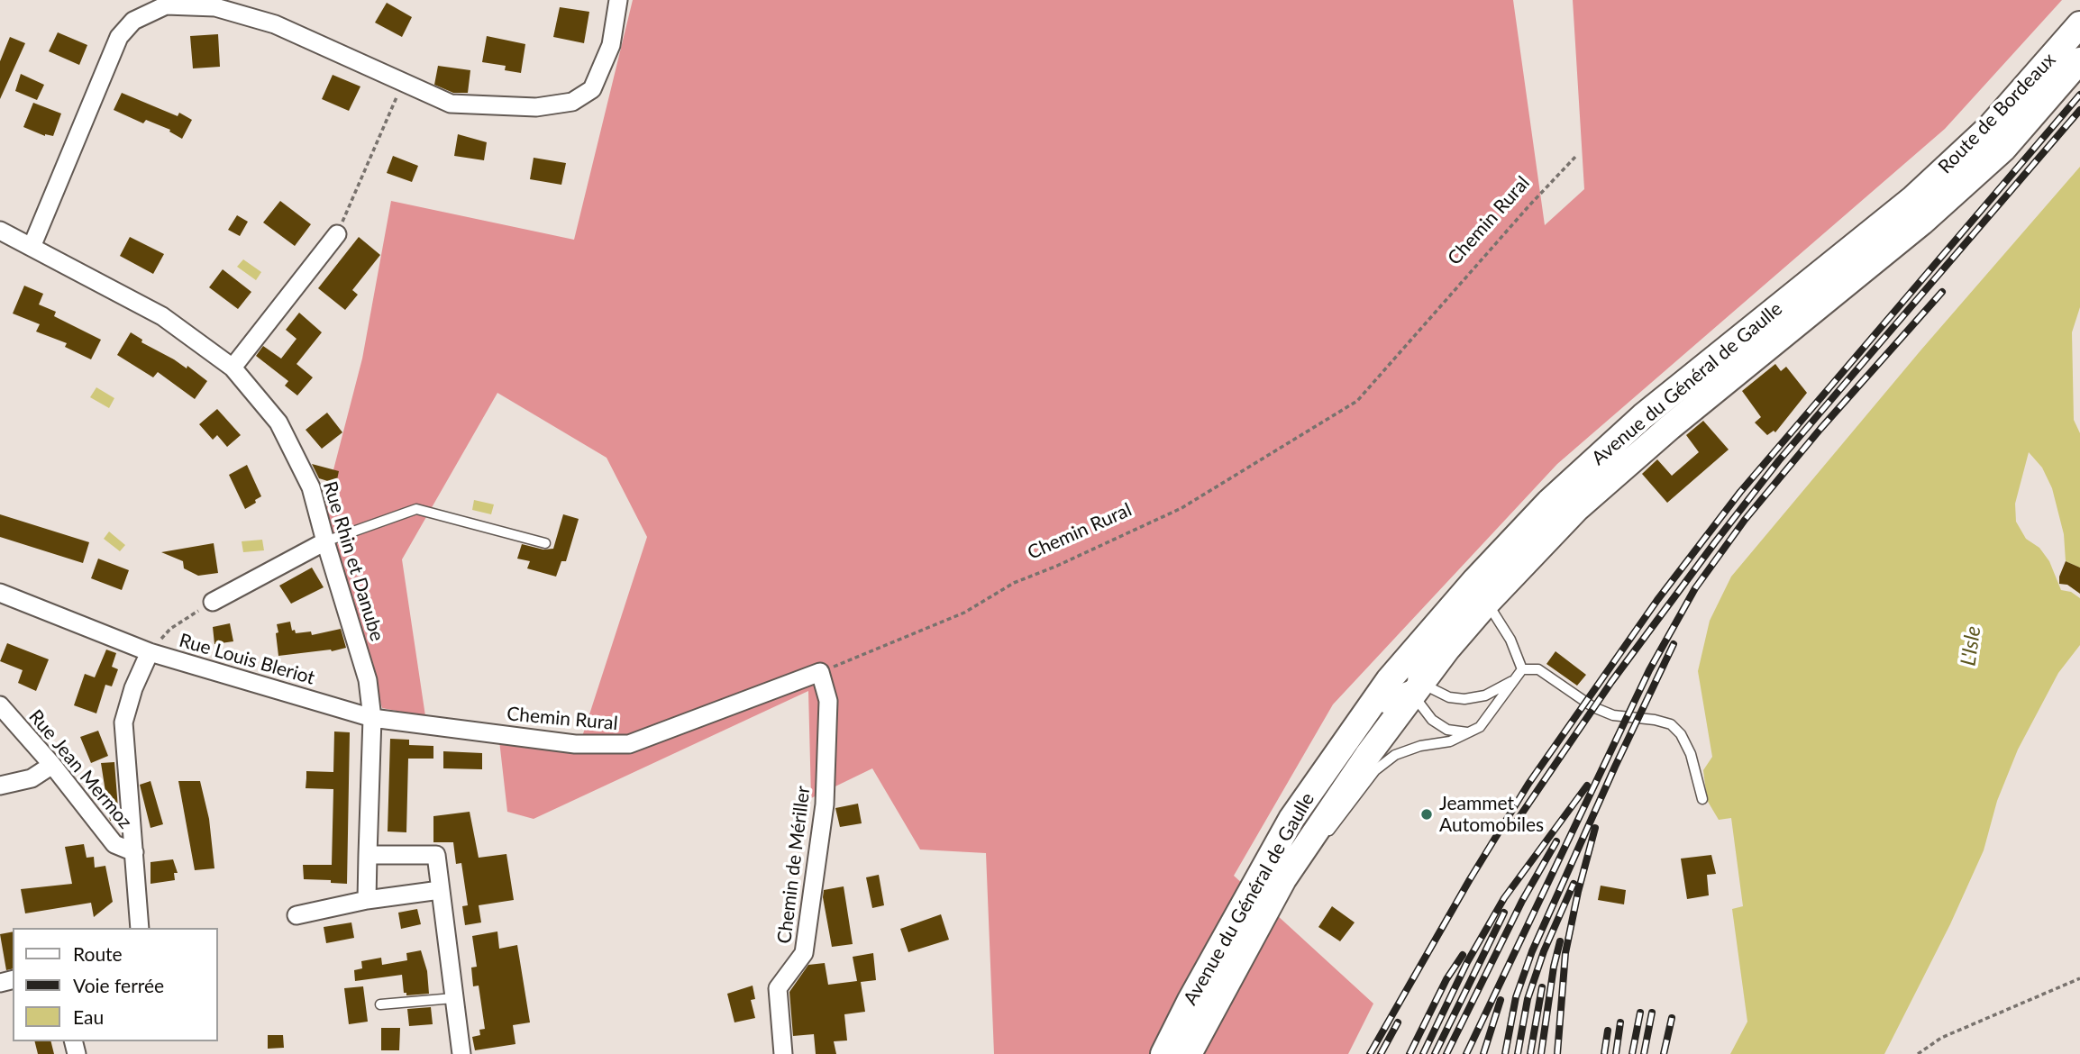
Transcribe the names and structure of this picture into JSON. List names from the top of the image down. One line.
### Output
{"streets":{"main road":["Route de Bordeaux","Avenue du Général de Gaulle"],"street":["Chemin Rural","Rue Rhin et Danube","Rue Louis Bleriot","Rue Jean Mermoz","Chemin de Mériller"]},"crossings":[["Route de Bordeaux","Avenue du Général de Gaulle"],["Chemin Rural","Rue Louis Bleriot"],["Chemin Rural","Chemin de Mériller"],["Rue Rhin et Danube","Rue Louis Bleriot"]],"water":["L'Isle"],"places":["Jeammet Automobiles"],"legend":["Route","Voie ferrée","Eau"]}
